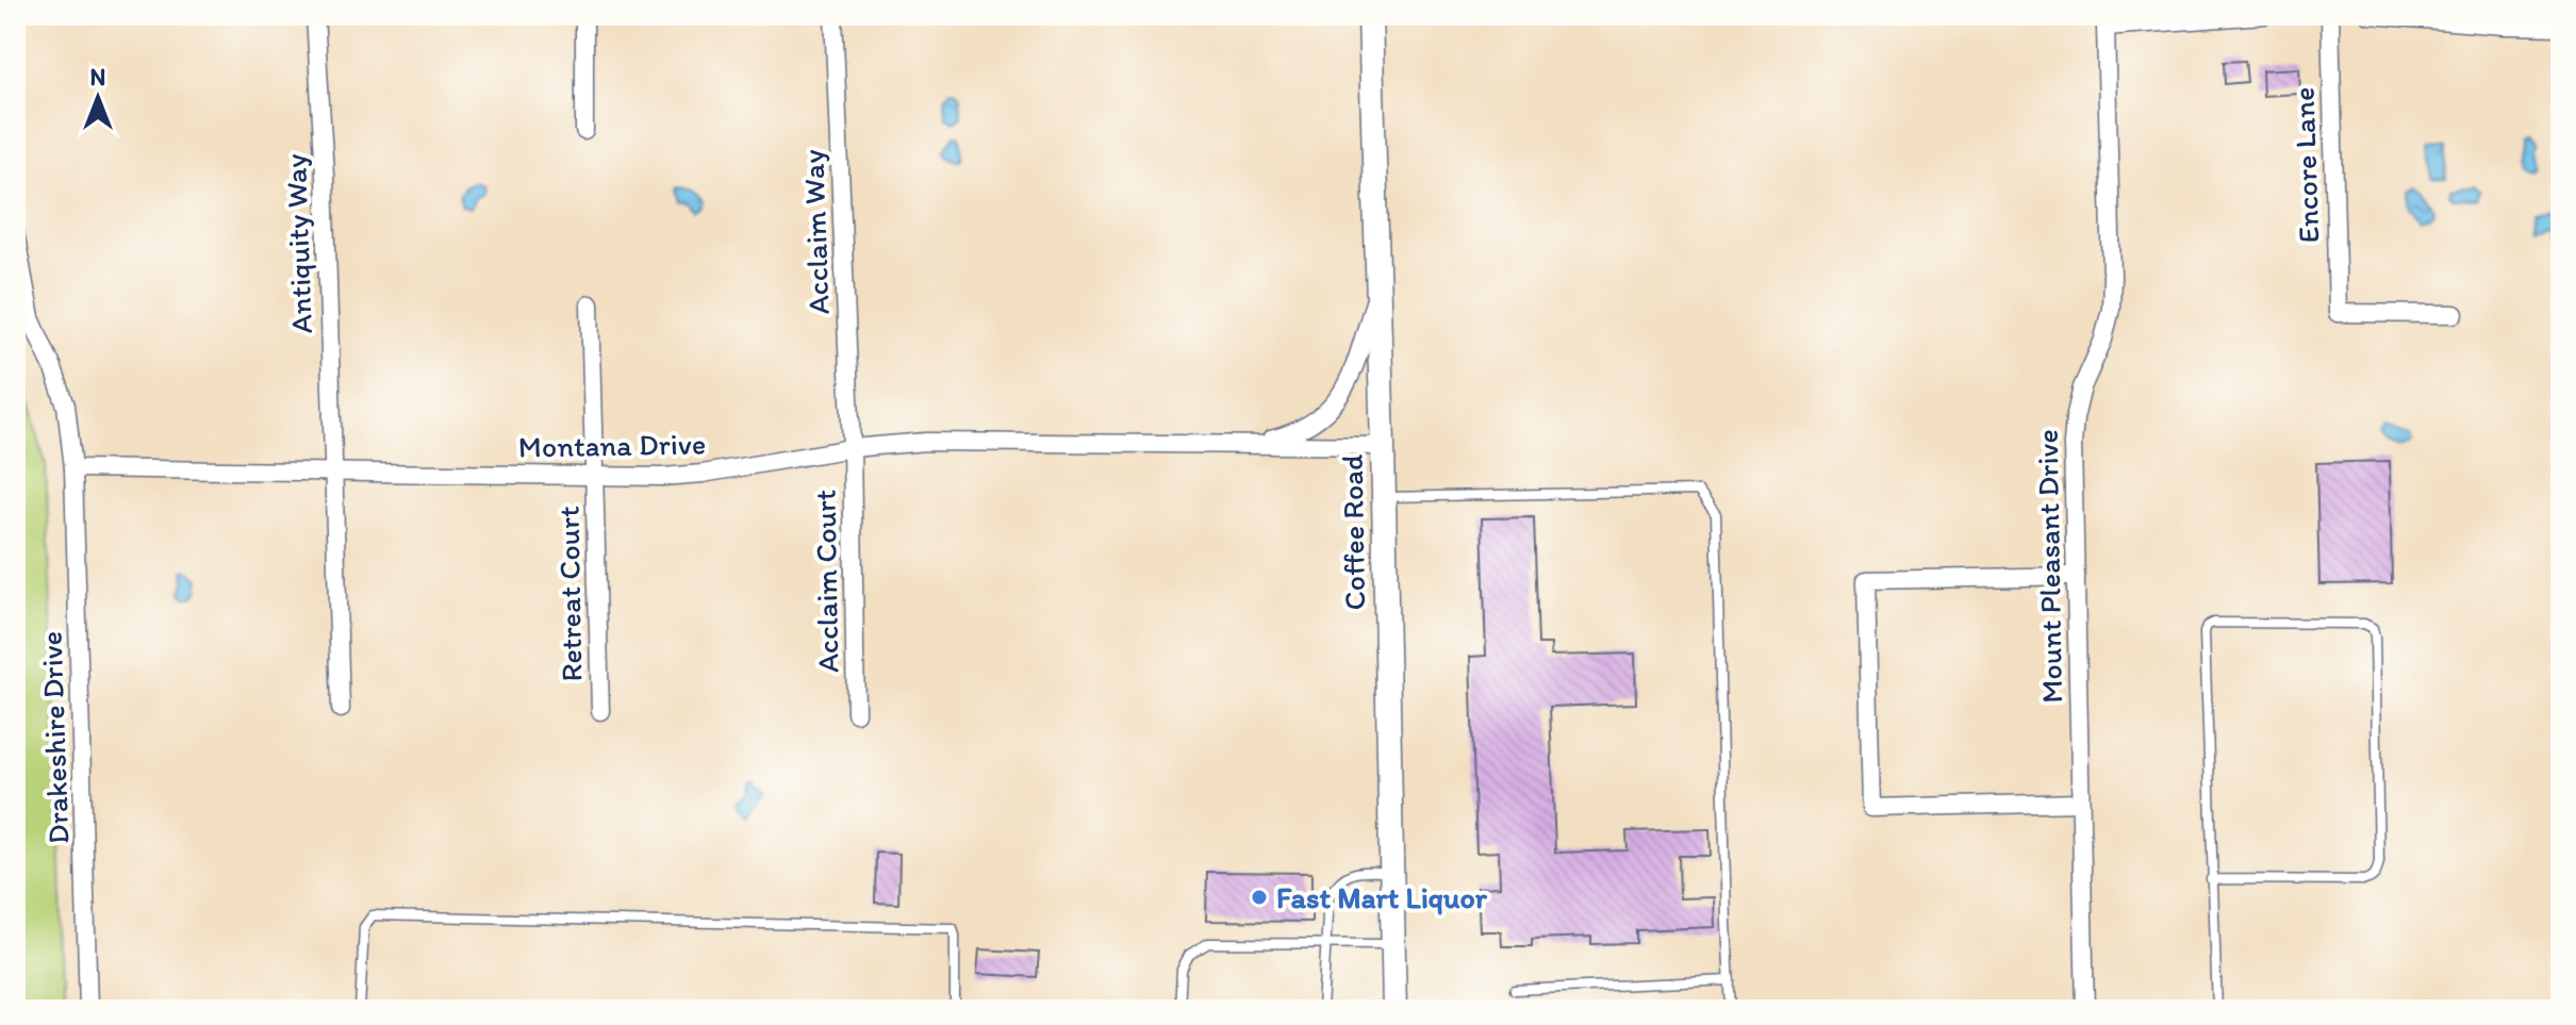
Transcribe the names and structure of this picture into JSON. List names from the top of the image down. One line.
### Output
{"streets":{"main road":["Coffee Road"],"street":["Encore Lane","Acclaim Way","Antiquity Way","Montana Drive","Mount Pleasant Drive","Acclaim Court","Retreat Court","Drakeshire Drive"]},"crossings":[["Acclaim Way","Montana Drive"],["Acclaim Way","Acclaim Court"],["Antiquity Way","Montana Drive"],["Montana Drive","Coffee Road"],["Montana Drive","Acclaim Court"],["Montana Drive","Retreat Court"],["Montana Drive","Drakeshire Drive"]],"places":["Fast Mart Liquor"],"north":"top"}
